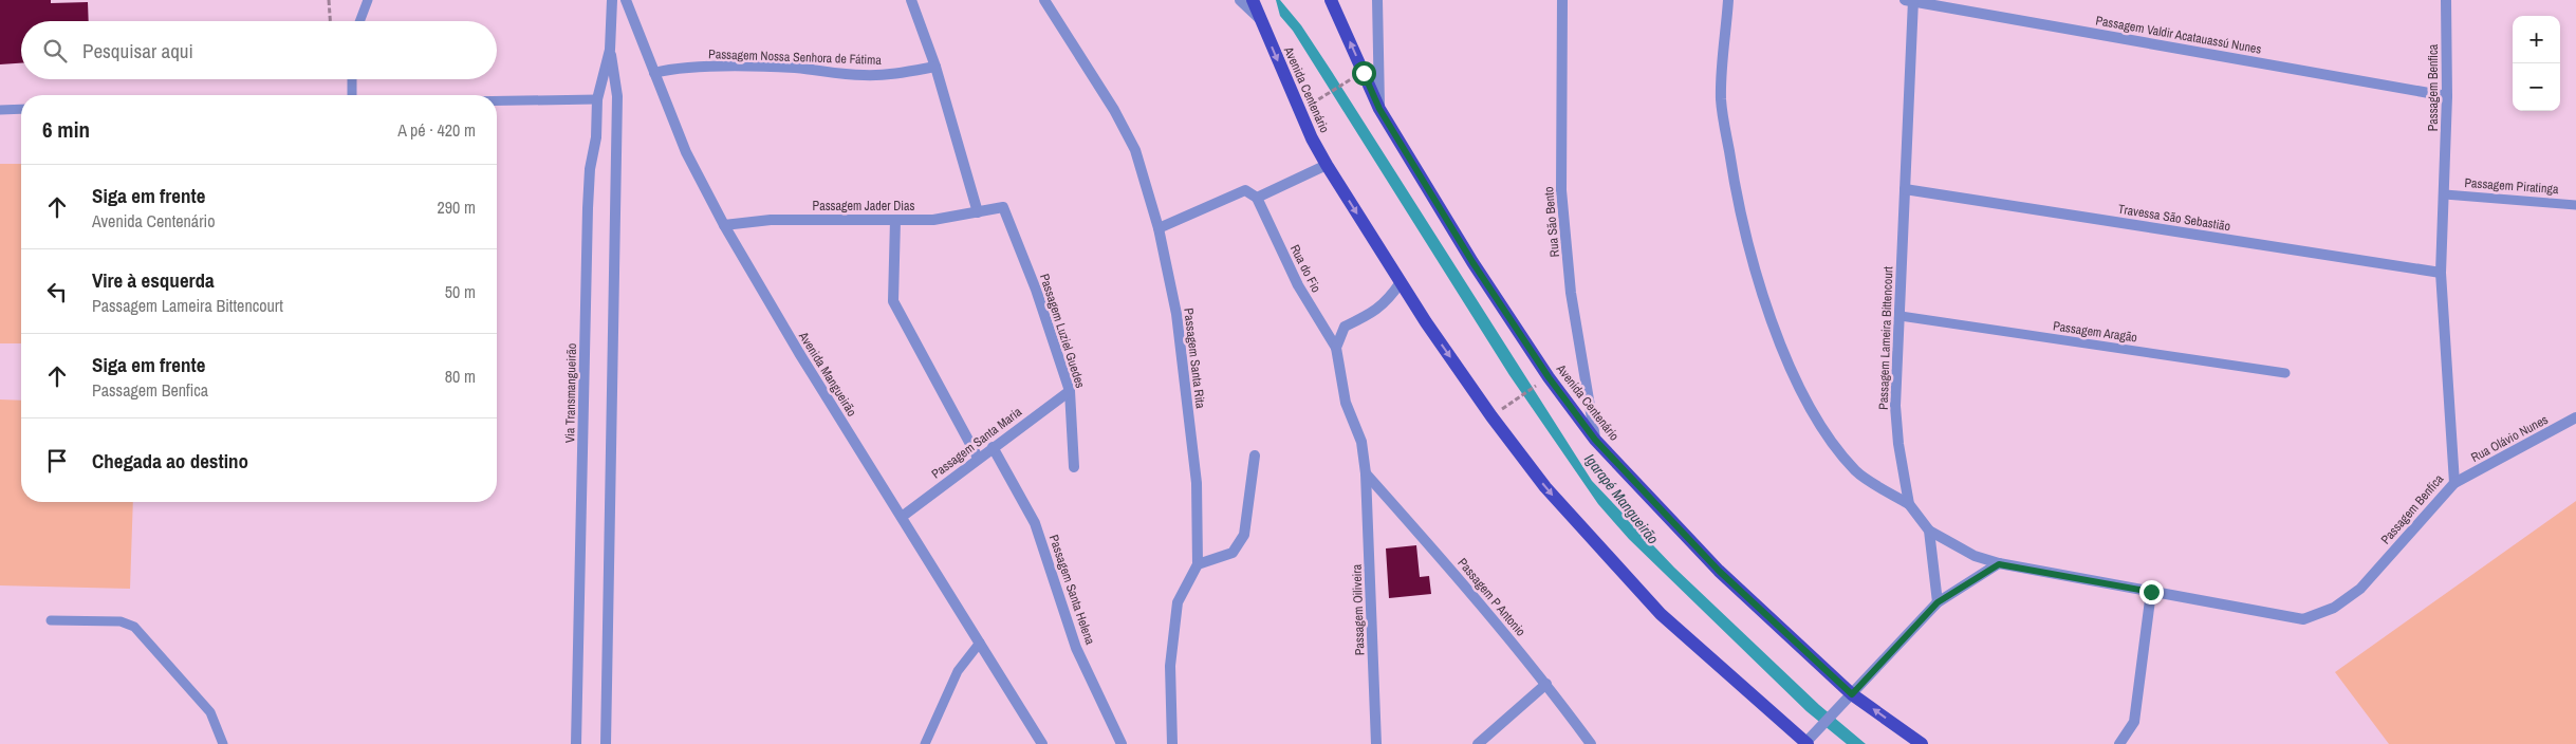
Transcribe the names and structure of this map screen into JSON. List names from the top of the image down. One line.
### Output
{"streets":{"main road":["Avenida Centenário"],"street":["Passagem Valdir Acatauassú Nunes","Passagem Nossa Senhora de Fátima","Passagem Benfica","Passagem Jader Dias","Travessa São Sebastião","Rua São Bento","Rua do Fio","Passagem Luziel Guedes","Passagem Lameira Bittencourt","Passagem Santa Rita","Avenida Mangueirão","Via Transmangueirão","Rua Olávio Nunes","Passagem Santa Maria","Passagem Santa Helena","Passagem P Antonio","Passagem Oiliveira"],"lane":["Passagem Piratinga","Passagem Aragão"]},"crossings":[["Passagem Valdir Acatauassú Nunes","Passagem Benfica"],["Passagem Valdir Acatauassú Nunes","Passagem Lameira Bittencourt"],["Passagem Nossa Senhora de Fátima","Avenida Mangueirão"],["Passagem Benfica","Passagem Piratinga"],["Passagem Benfica","Travessa São Sebastião"],["Passagem Benfica","Passagem Lameira Bittencourt"],["Passagem Benfica","Rua Olávio Nunes"],["Avenida Centenário","Rua São Bento"],["Passagem Jader Dias","Passagem Luziel Guedes"],["Passagem Jader Dias","Avenida Mangueirão"],["Travessa São Sebastião","Passagem Lameira Bittencourt"],["Rua do Fio","Passagem Oiliveira"],["Passagem Luziel Guedes","Passagem Santa Maria"],["Passagem Aragão","Passagem Lameira Bittencourt"],["Avenida Mangueirão","Passagem Santa Maria"],["Passagem Santa Maria","Passagem Santa Helena"],["Passagem P Antonio","Passagem Oiliveira"]],"water":["Igarapé Mangueirão"],"page":{"map_buttons":["+","−"],"search":"Pesquisar aqui","heading":["6 min","A pé · 420 m"],"list":[["Siga em frente","Avenida Centenário","290 m"],["Vire à esquerda","Passagem Lameira Bittencourt","50 m"],["Siga em frente","Passagem Benfica","80 m"],"Chegada ao destino"]}}
